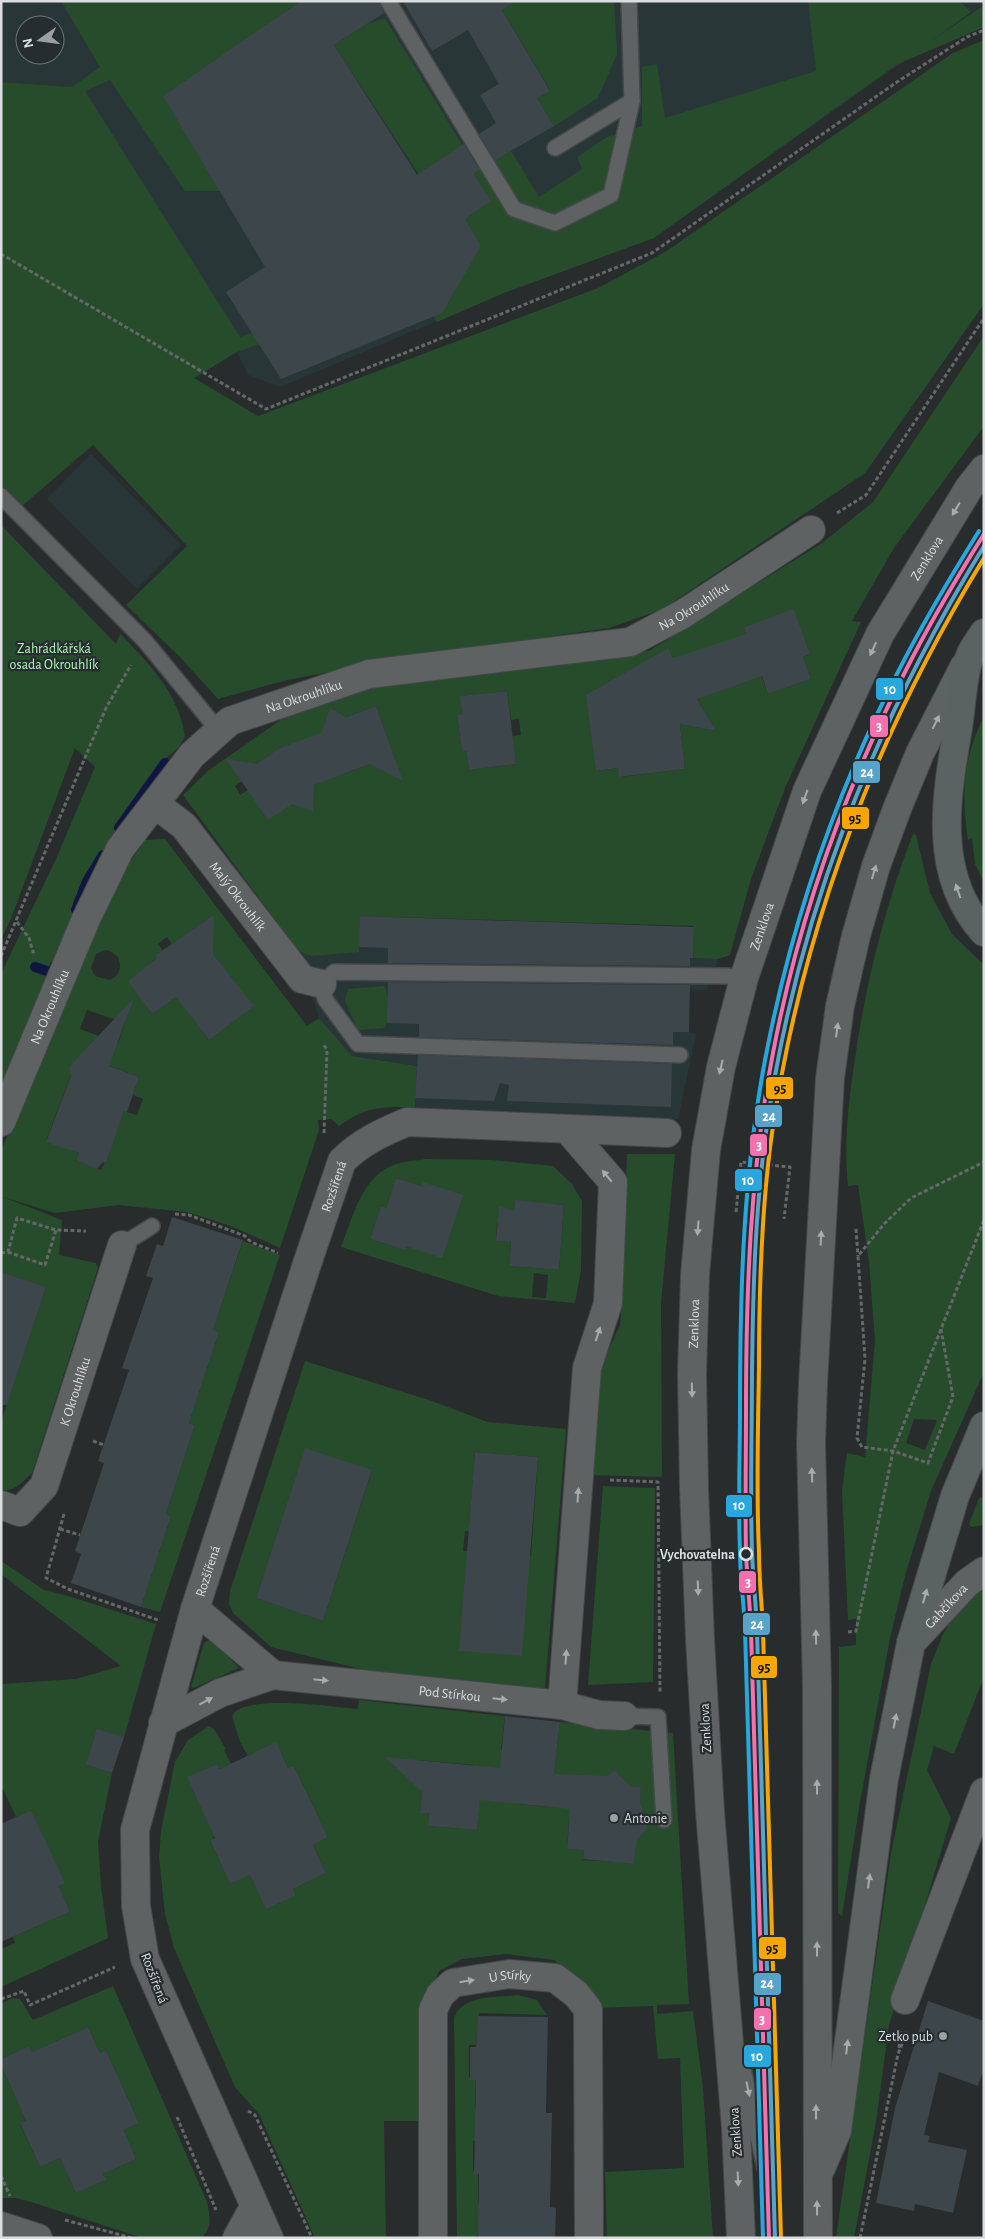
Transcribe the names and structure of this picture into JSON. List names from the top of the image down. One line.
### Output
{"streets":{"main road":["Zenklova"],"street":["Na Okrouhlíku","Malý Okrouhlík","Rozšířená","K Okrouhlíku","Gabčíkova","Pod Stírkou","U Stírky"]},"crossings":[["Na Okrouhlíku","Malý Okrouhlík"],["Rozšířená","Pod Stírkou"]],"one_way":["Pod Stírkou"],"parks":["Zahrádkářská osada Okrouhlík"],"places":["Vychovatelna","Antonie","Zetko pub"],"lines":["transit line 10","transit line 3","transit line 24","transit line 95"],"north":"left"}
